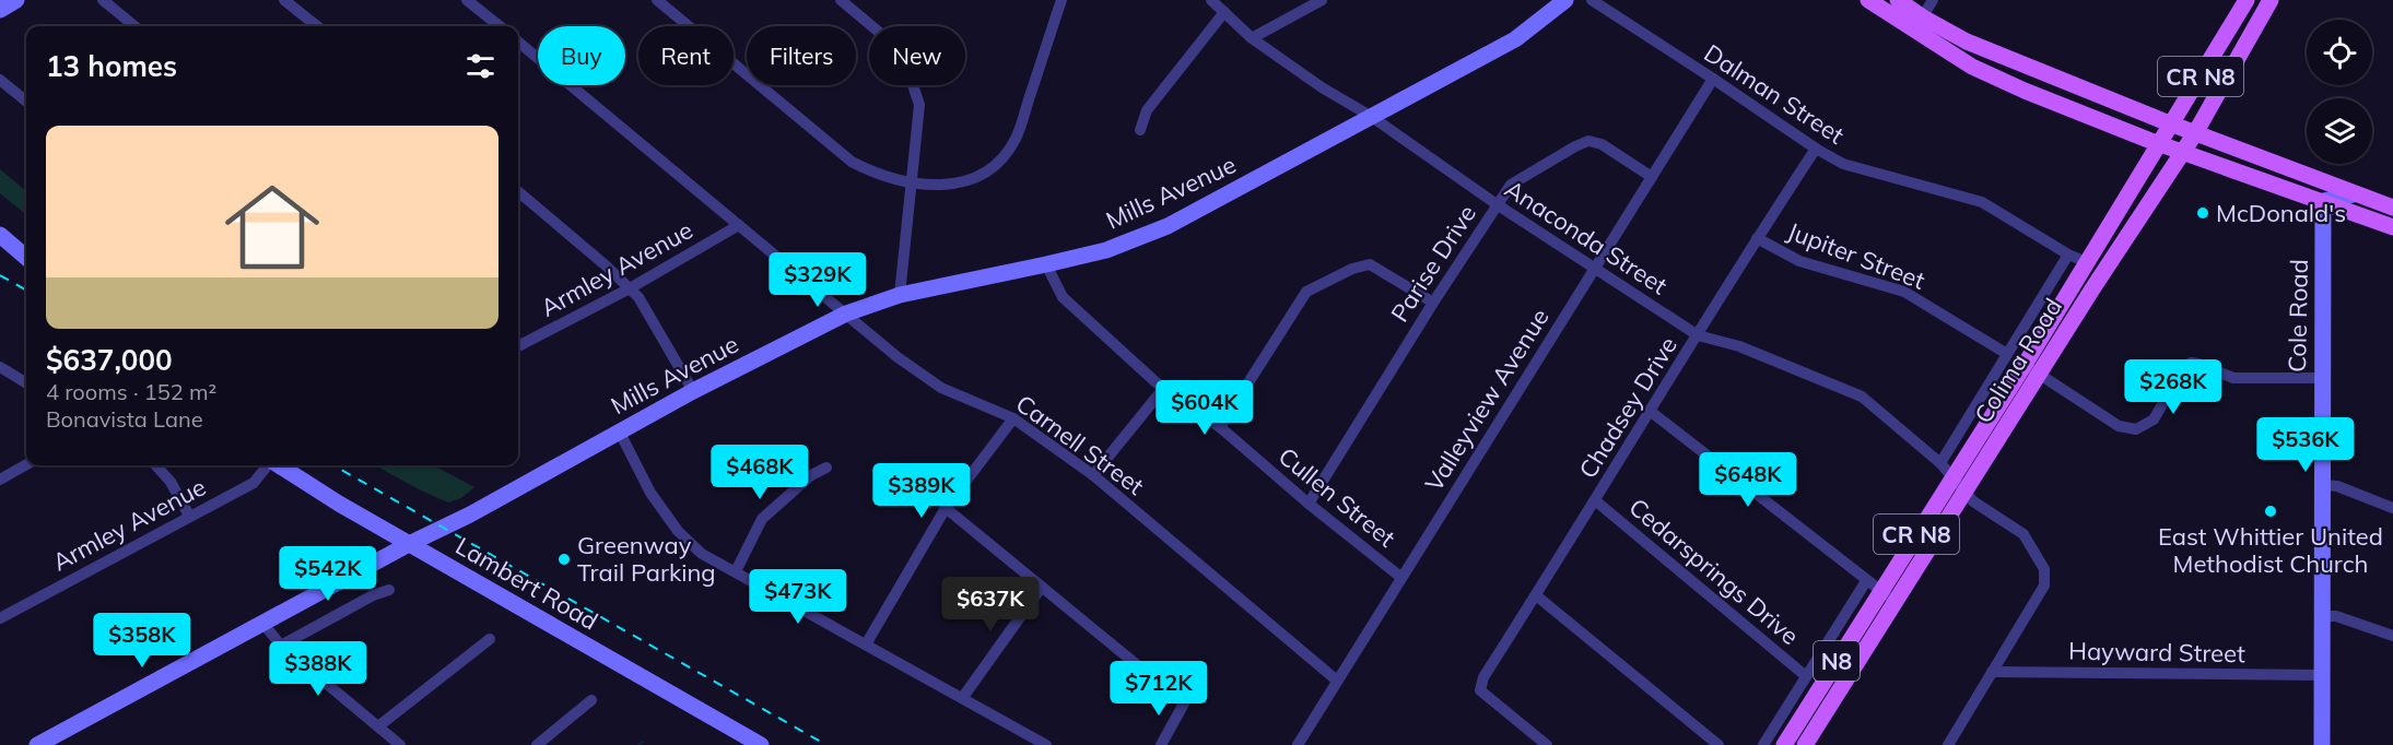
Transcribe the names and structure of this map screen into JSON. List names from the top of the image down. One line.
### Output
{"streets":{"main road":["CR N8","Colima Road","N8"],"street":["Dalman Street","Mills Avenue","Anaconda Street","Jupiter Street","Parise Drive","Armley Avenue","Cole Road","Valleyview Avenue","Chadsey Drive","Carnell Street","Cullen Street","Cedarsprings Drive","Lambert Road","Hayward Street"]},"crossings":[["Dalman Street","Colima Road"],["Dalman Street","Valleyview Avenue"],["Dalman Street","Chadsey Drive"],["Mills Avenue","Anaconda Street"],["Mills Avenue","Carnell Street"],["Mills Avenue","Cullen Street"],["Mills Avenue","Lambert Road"],["Anaconda Street","Parise Drive"],["Anaconda Street","Colima Road"],["Anaconda Street","Valleyview Avenue"],["Anaconda Street","Chadsey Drive"],["Anaconda Street","Hayward Street"],["Jupiter Street","Chadsey Drive"],["Parise Drive","Valleyview Avenue"],["Parise Drive","Cullen Street"],["Armley Avenue","Carnell Street"],["Cole Road","Hayward Street"],["Valleyview Avenue","Carnell Street"],["Valleyview Avenue","Cullen Street"],["Chadsey Drive","Cedarsprings Drive"]],"places":["McDonald's","East Whittier United Methodist Church","Greenway Trail Parking"],"page":{"chip":["Buy","Rent","Filters","New"],"heading":"13 homes","list":[{"name":"$637,000","note":"4 rooms · 152 m² · Bonavista Lane"}],"price":["$329K","$268K","$604K","$536K","$468K","$648K","$389K","$542K","$473K","$637K","$358K","$388K","$712K"]}}
